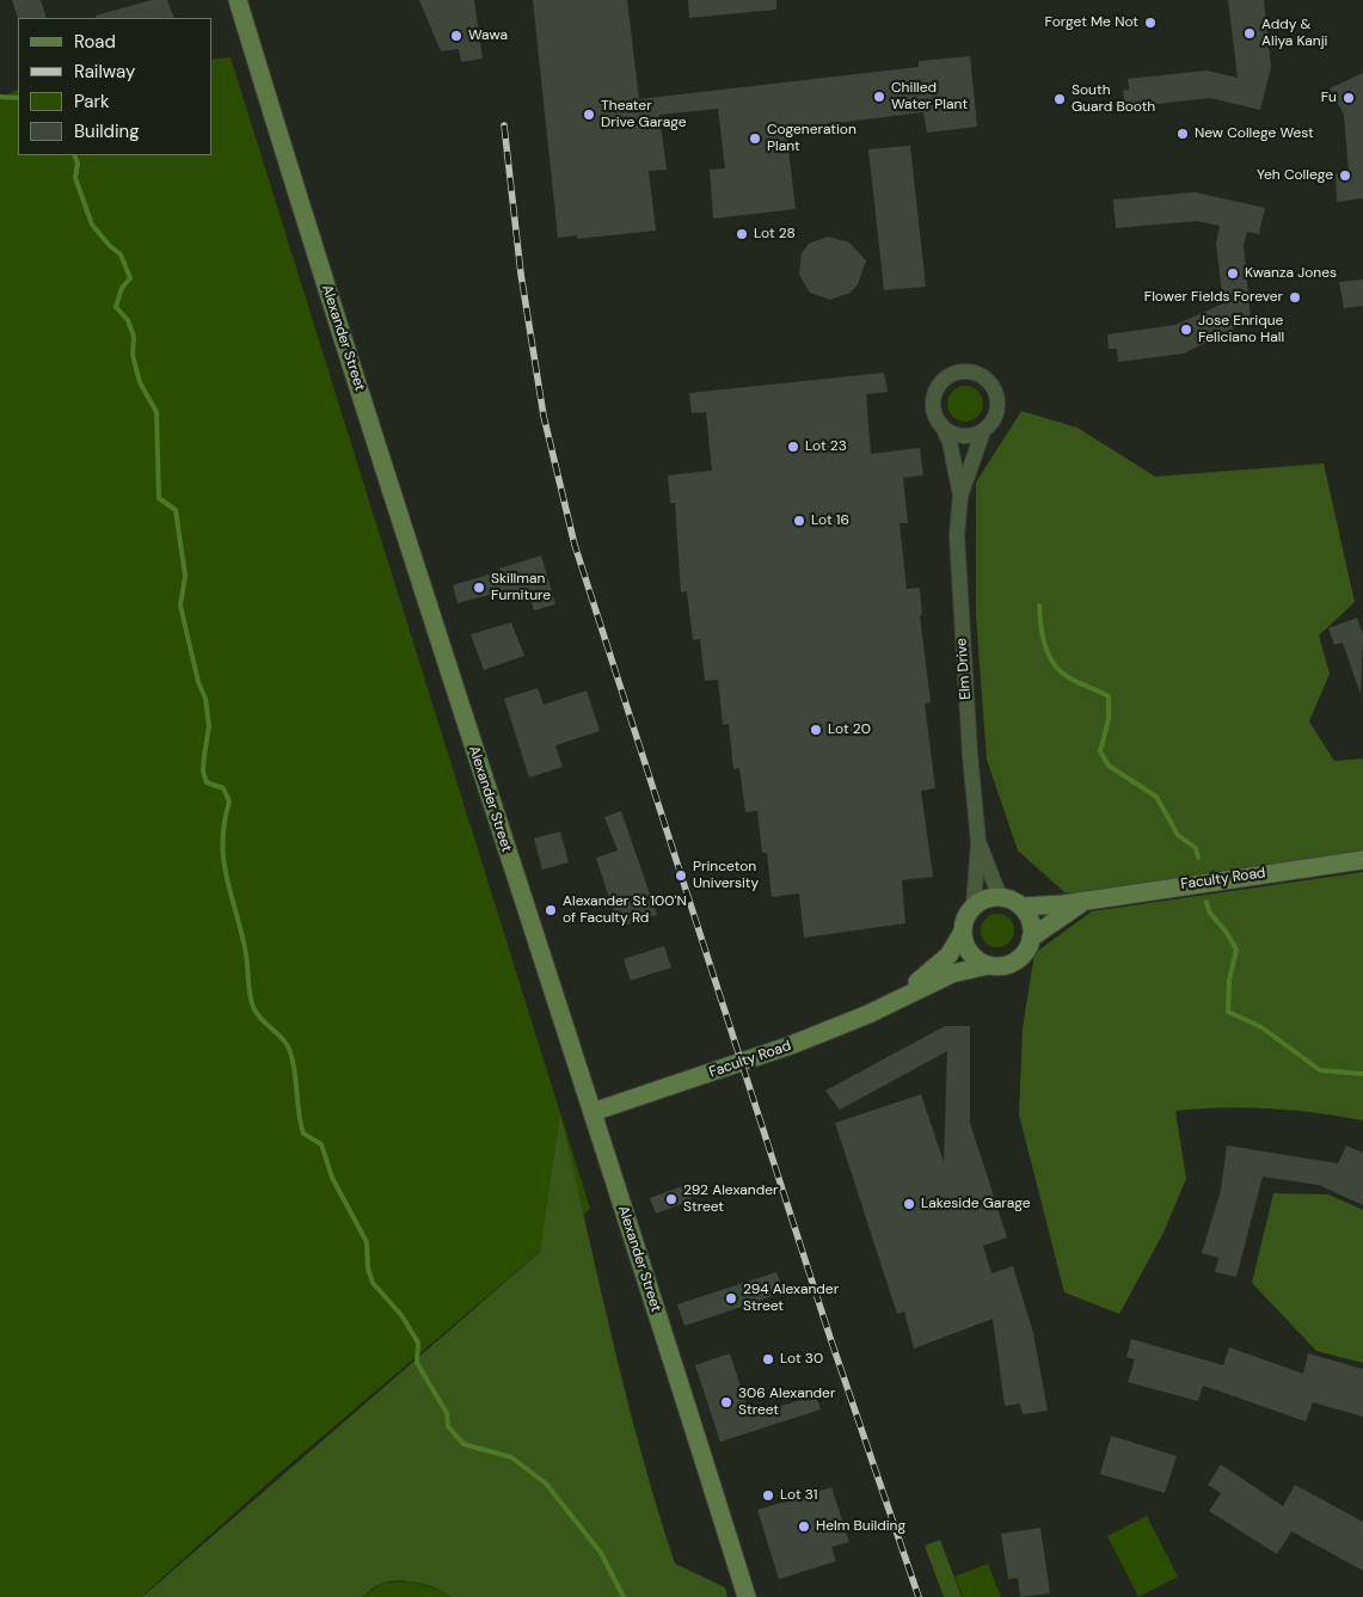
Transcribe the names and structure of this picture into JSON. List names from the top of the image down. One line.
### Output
{"streets":{"main road":["Alexander Street","Faculty Road"],"street":["Elm Drive"]},"crossings":[["Alexander Street","Faculty Road"],["Elm Drive","Faculty Road"]],"places":["Forget Me Not","Addy & Aliya Kanji","Wawa","Chilled Water Plant","Fu","South Guard Booth","Theater Drive Garage","New College West","Cogeneration Plant","Yeh College","Lot 28","Kwanza Jones","Flower Fields Forever","Jose Enrique Feliciano Hall","Lot 23","Lot 16","Skillman Furniture","Lot 20","Princeton University","Alexander St 100'N of Faculty Rd","292 Alexander Street","Lakeside Garage","294 Alexander Street","Lot 30","306 Alexander Street","Lot 31","Helm Building"],"legend":["Road","Railway","Park","Building"]}
